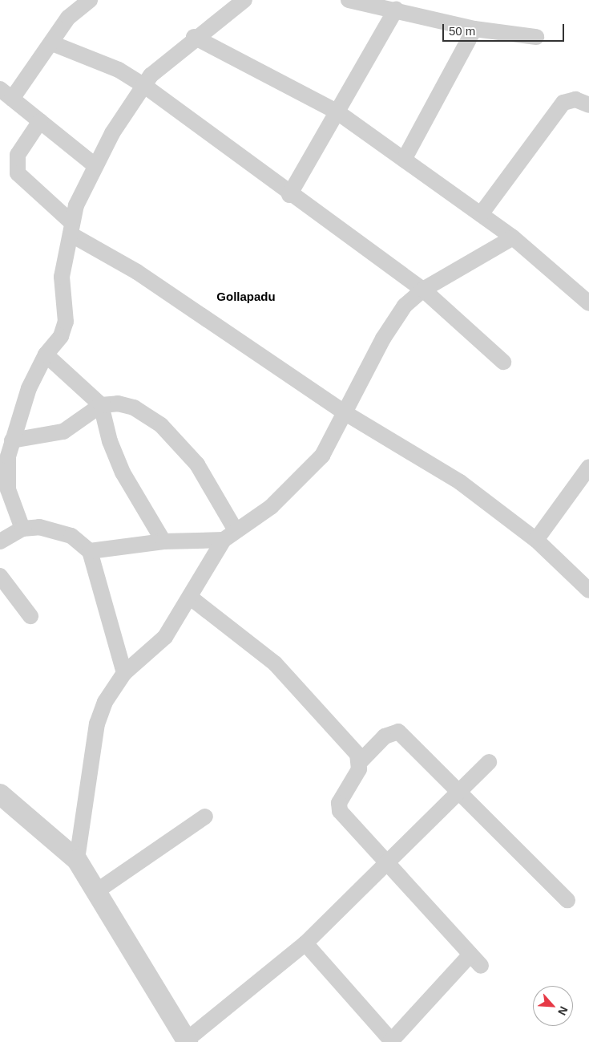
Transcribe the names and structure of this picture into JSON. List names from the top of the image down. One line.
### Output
{"districts":["Gollapadu"],"scale_bar":"50 m","north":"bottom right"}
